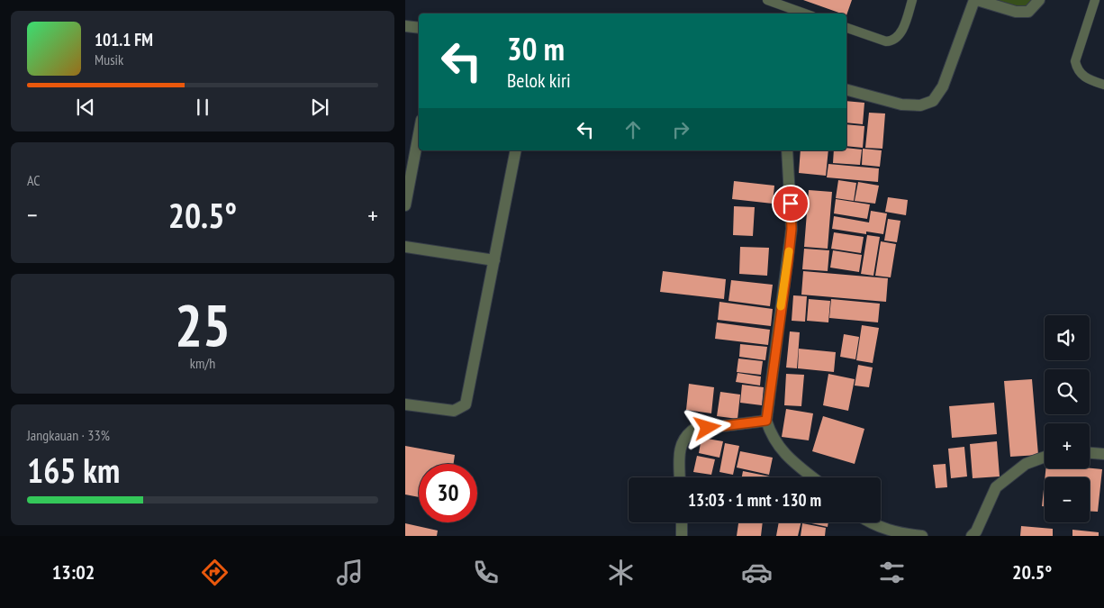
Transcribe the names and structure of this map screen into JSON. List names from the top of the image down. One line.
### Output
{"page":{"turn":["30 m","Belok kiri"],"song":["101.1 FM","Musik"],"tile":["AC",["25","km/h"],["Jangkauan · 33%","165 km"]],"heat":["−","20.5°","+"],"map_buttons":["+","−"],"limit":"30","trip":"13:03 · 1 mnt · 130 m","tabs":["13:02","20.5°"]}}
